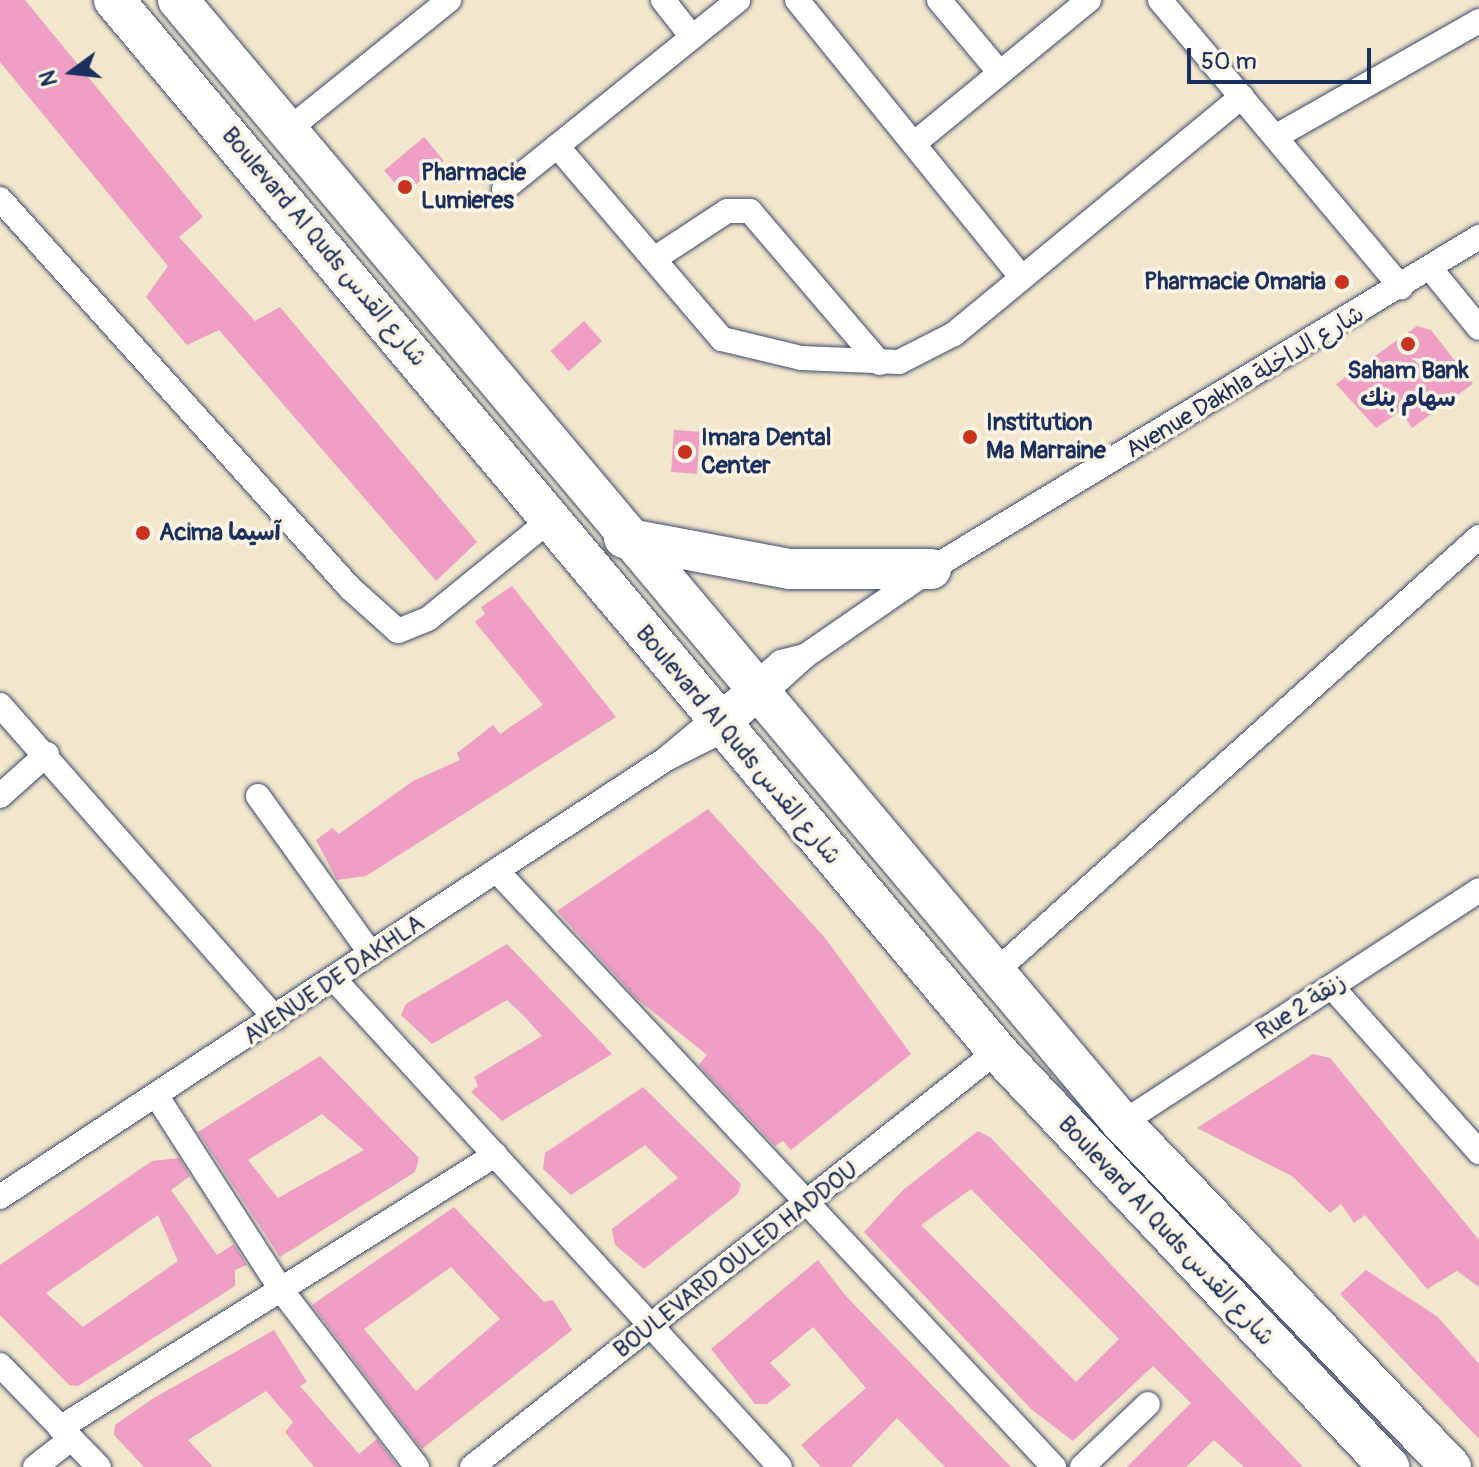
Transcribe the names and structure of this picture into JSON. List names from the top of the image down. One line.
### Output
{"streets":{"main road":["Boulevard Al Quds شارع القدس"],"street":["Avenue Dakhla شارع الداخلة","AVENUE DE DAKHLA","Rue 2 زنقة","BOULEVARD OULED HADDOU"]},"crossings":[["Boulevard Al Quds شارع القدس","Avenue Dakhla شارع الداخلة"],["Boulevard Al Quds شارع القدس","AVENUE DE DAKHLA"],["Boulevard Al Quds شارع القدس","Rue 2 زنقة"],["Boulevard Al Quds شارع القدس","BOULEVARD OULED HADDOU"],["Avenue Dakhla شارع الداخلة","AVENUE DE DAKHLA"]],"places":["Pharmacie Lumieres","Pharmacie Omaria","Saham Bank سهام بنك","Institution Ma Marraine","Imara Dental Center","Acima آسيما"],"scale_bar":"50 m","north":"left"}
